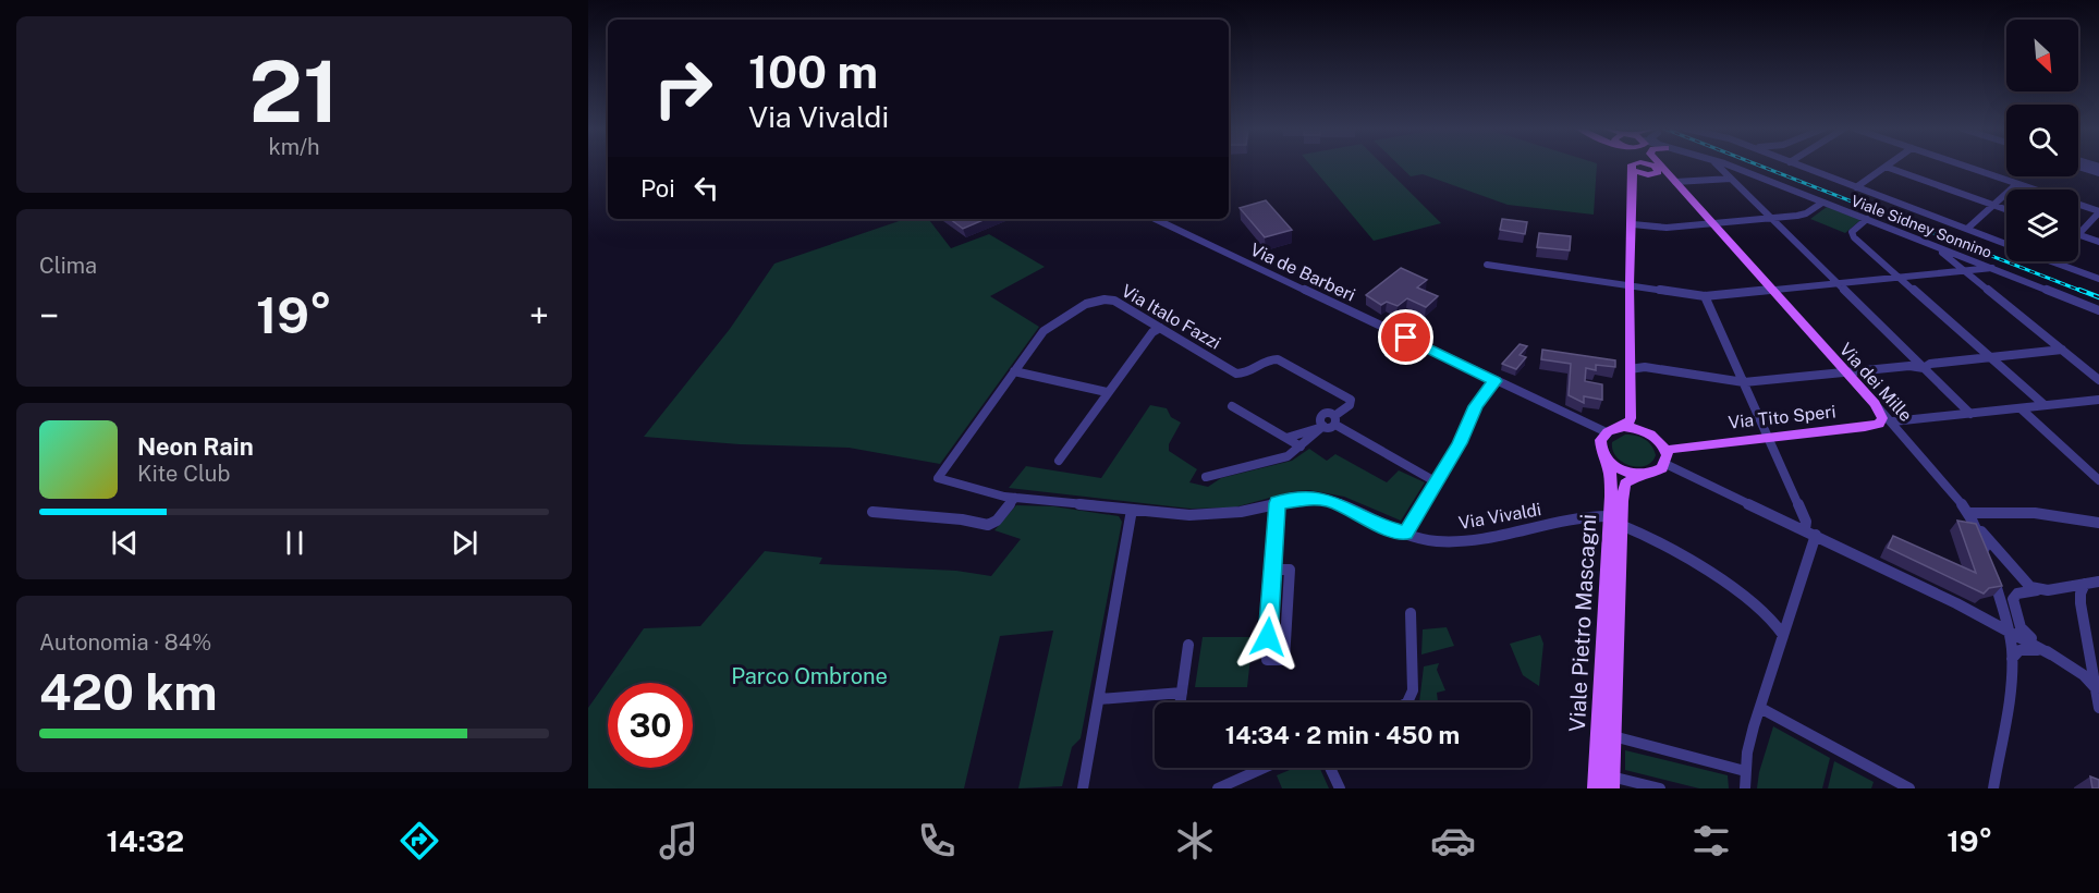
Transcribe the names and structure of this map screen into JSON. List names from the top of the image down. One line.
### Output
{"streets":{"main road":["Via dei Mille","Via Tito Speri","Viale Pietro Mascagni"],"street":["Viale Sidney Sonnino","Via de Barberi","Via Italo Fazzi","Via Vivaldi"]},"crossings":[["Via de Barberi","Via Tito Speri"],["Via de Barberi","Viale Pietro Mascagni"],["Via Italo Fazzi","Via Vivaldi"],["Via dei Mille","Via Tito Speri"],["Via Tito Speri","Viale Pietro Mascagni"],["Via Vivaldi","Viale Pietro Mascagni"]],"parks":["Parco Ombrone"],"north":"bottom right","page":{"tile":[["21","km/h"],"Clima",["Autonomia · 84%","420 km"]],"turn":["100 m","Via Vivaldi"],"then":"Poi","heat":["−","19°","+"],"song":["Neon Rain","Kite Club"],"limit":"30","trip":"14:34 · 2 min · 450 m","tabs":["14:32","19°"]}}
